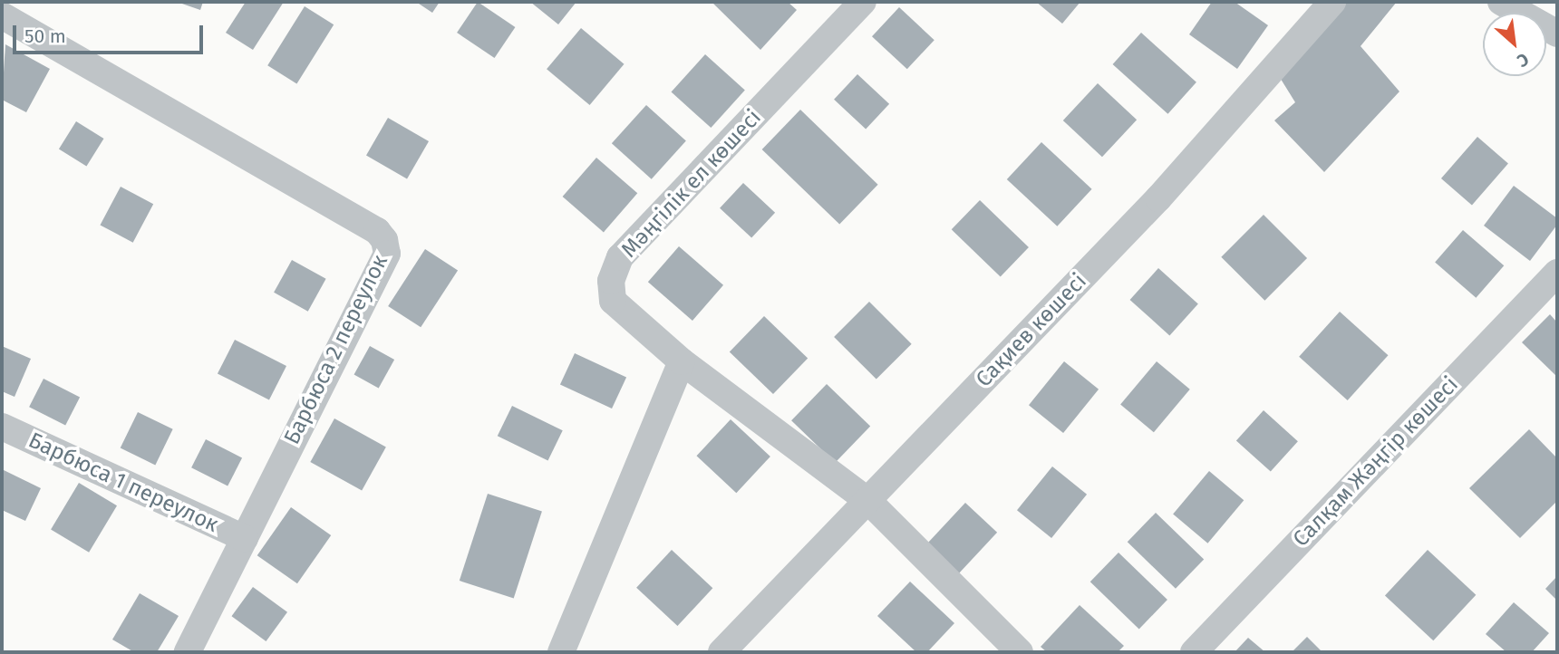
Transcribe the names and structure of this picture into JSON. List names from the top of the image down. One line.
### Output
{"streets":{"street":["Мәңгілік ел көшесі","Сақиев көшесі","Барбюса 2 переулок","Салқам Жәңгір көшесі","Барбюса 1 переулок"]},"crossings":[["Мәңгілік ел көшесі","Сақиев көшесі"],["Барбюса 2 переулок","Барбюса 1 переулок"]],"scale_bar":"50 m","north":"bottom right"}
